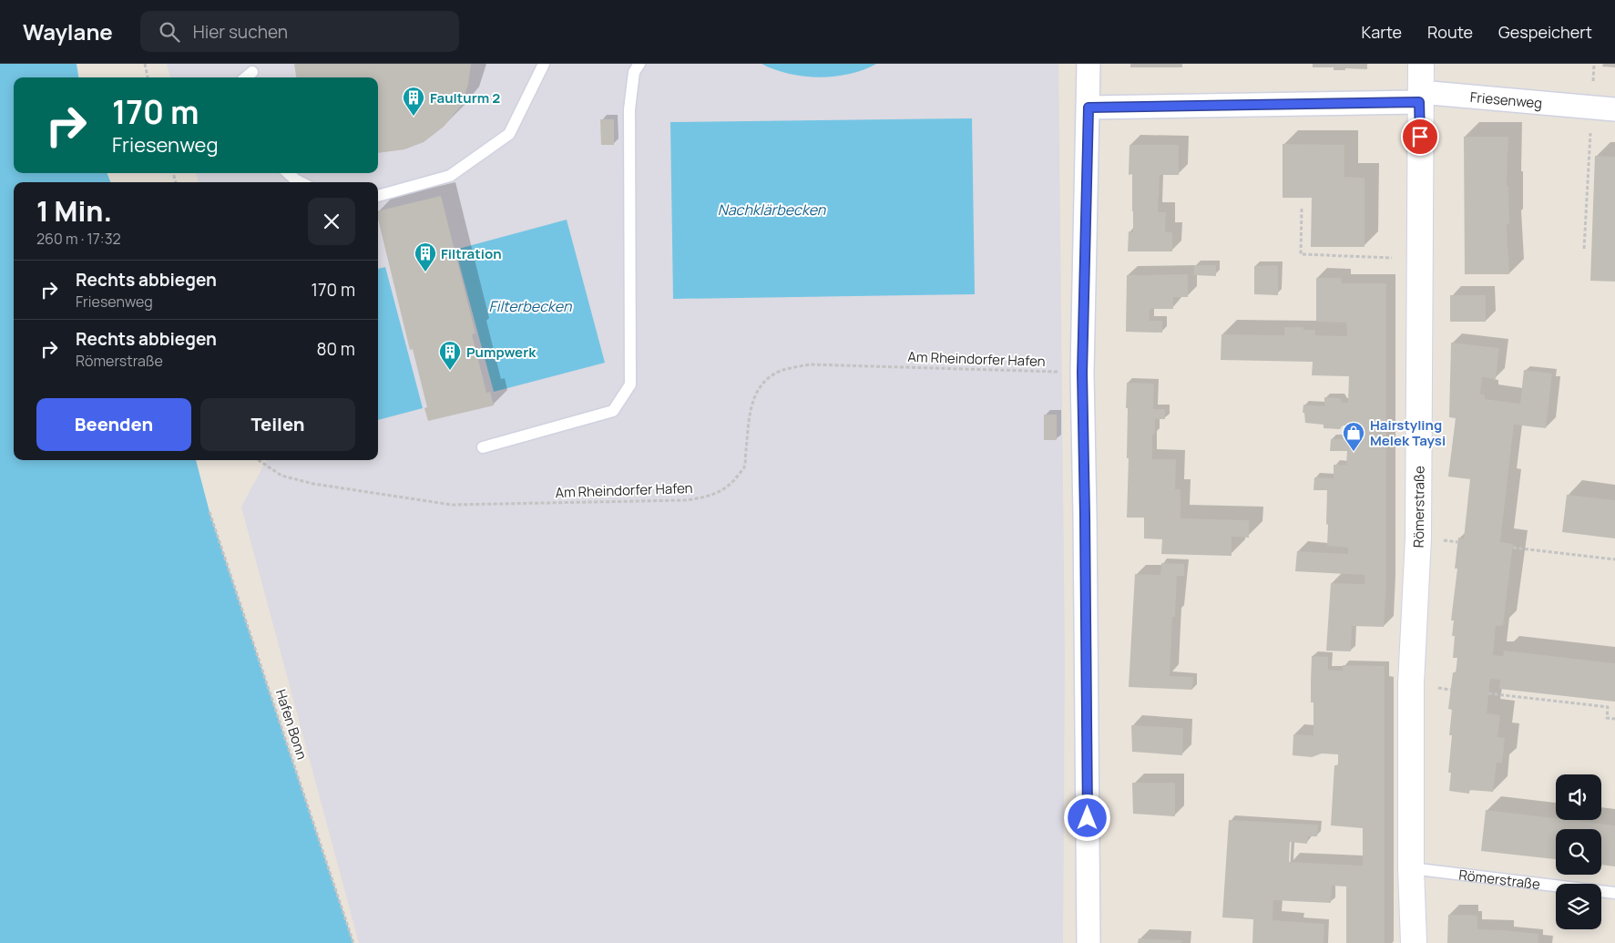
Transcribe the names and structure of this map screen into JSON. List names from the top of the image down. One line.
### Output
{"streets":{"street":["Friesenweg","Römerstraße"],"path":["Am Rheindorfer Hafen","Hafen Bonn"]},"crossings":[["Friesenweg","Römerstraße"]],"water":["Nachklärbecken","Filterbecken"],"places":{"building":["Faulturm 2","Filtration","Pumpwerk"],"shop":["Hairstyling Melek Taysi"]},"page":{"header":"Waylane","search":"Hier suchen","nav":["Karte","Route","Gespeichert"],"turn":["170 m","Friesenweg"],"heading":["1 Min.","260 m · 17:32"],"list":[{"name":"Rechts abbiegen","note":"Friesenweg","value":"170 m"},{"name":"Rechts abbiegen","note":"Römerstraße","value":"80 m"}],"buttons":["Beenden","Teilen"]}}
